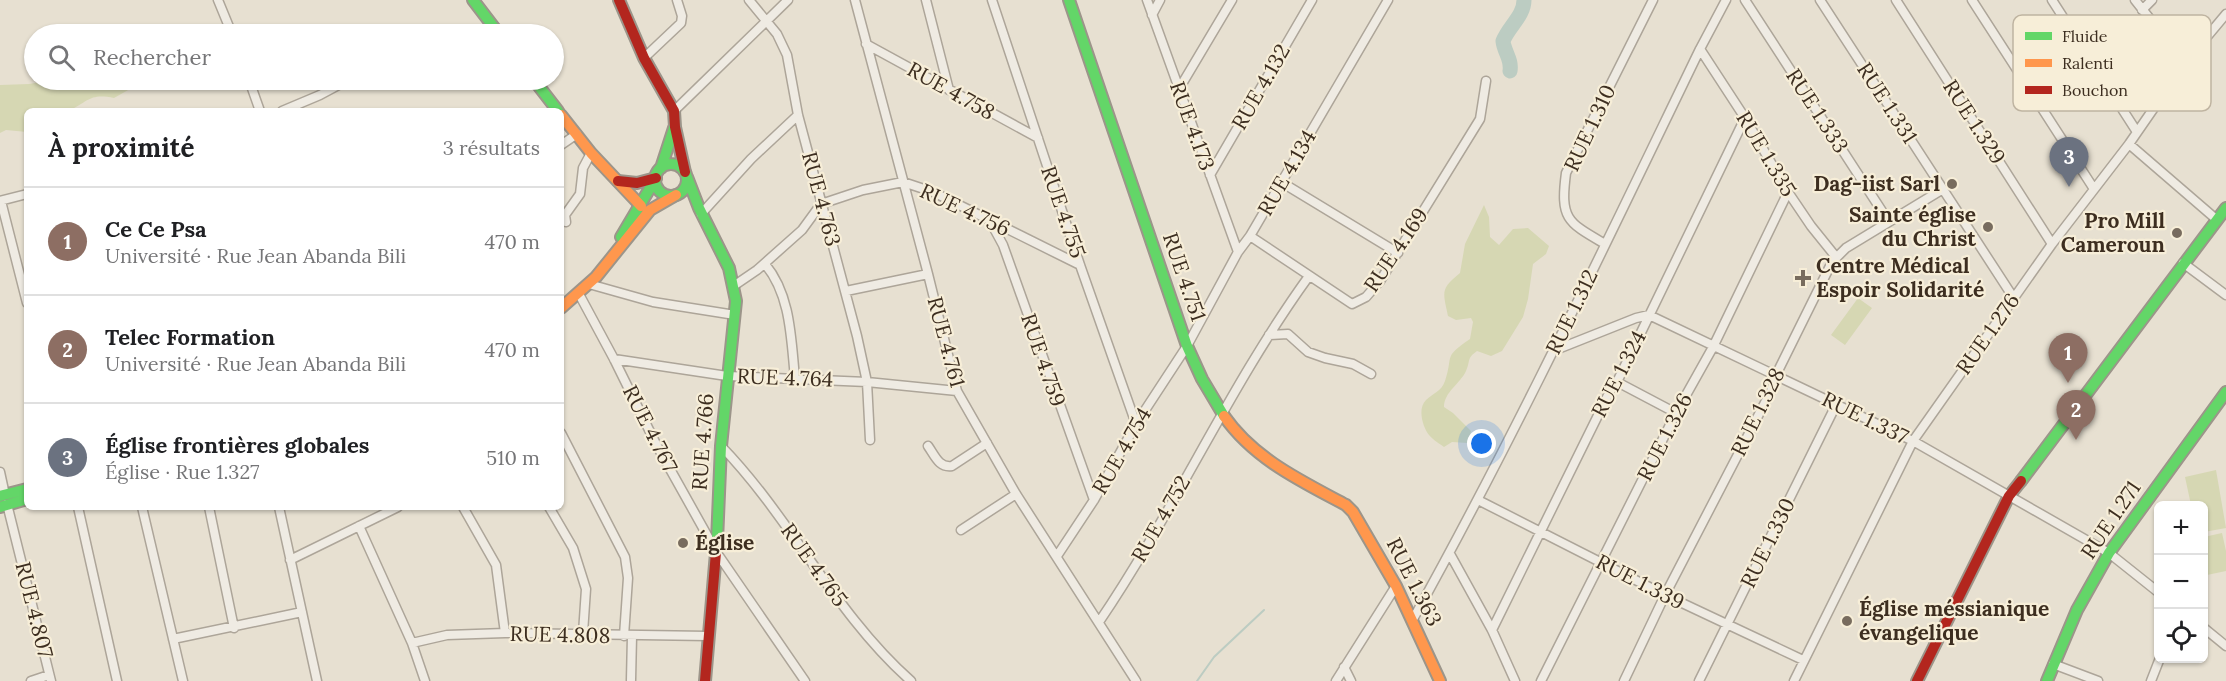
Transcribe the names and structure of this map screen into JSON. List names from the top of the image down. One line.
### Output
{"streets":{"main road":["RUE 4.751","RUE 4.766","RUE 1.271","RUE 1.363"],"street":["RUE 4.132","RUE 4.758","RUE 1.331","RUE 1.333","RUE 1.329","RUE 4.173","RUE 1.310","RUE 1.335","RUE 4.134","RUE 4.763","RUE 4.756","RUE 4.755","RUE 4.169","RUE 1.312","RUE 1.276","RUE 4.761","RUE 4.759","RUE 1.324","RUE 4.764","RUE 1.328","RUE 1.337","RUE 4.767","RUE 1.326","RUE 4.754","RUE 4.752","RUE 1.330","RUE 4.765","RUE 1.339","RUE 4.807","RUE 4.808"]},"crossings":[["RUE 4.132","RUE 4.173"],["RUE 4.758","RUE 4.755"],["RUE 4.758","RUE 4.761"],["RUE 1.331","RUE 1.276"],["RUE 1.331","RUE 1.328"],["RUE 1.333","RUE 1.328"],["RUE 1.329","RUE 1.276"],["RUE 4.173","RUE 4.134"],["RUE 1.310","RUE 1.312"],["RUE 1.335","RUE 1.312"],["RUE 1.335","RUE 1.324"],["RUE 1.335","RUE 1.328"],["RUE 1.335","RUE 1.326"],["RUE 4.134","RUE 4.169"],["RUE 4.134","RUE 4.751"],["RUE 4.134","RUE 4.754"],["RUE 4.763","RUE 4.756"],["RUE 4.763","RUE 4.764"],["RUE 4.756","RUE 4.755"],["RUE 4.756","RUE 4.761"],["RUE 4.756","RUE 4.759"],["RUE 4.755","RUE 4.754"],["RUE 4.169","RUE 4.752"],["RUE 4.751","RUE 4.754"],["RUE 4.751","RUE 4.752"],["RUE 4.751","RUE 1.363"],["RUE 1.312","RUE 1.363"],["RUE 1.312","RUE 1.339"],["RUE 1.276","RUE 1.337"],["RUE 1.276","RUE 1.339"],["RUE 4.761","RUE 4.764"],["RUE 4.761","RUE 4.754"],["RUE 4.761","RUE 4.752"],["RUE 4.759","RUE 4.754"],["RUE 1.324","RUE 1.337"],["RUE 1.324","RUE 1.339"],["RUE 4.764","RUE 4.767"],["RUE 4.764","RUE 4.766"],["RUE 1.328","RUE 1.337"],["RUE 1.328","RUE 1.339"],["RUE 1.337","RUE 1.326"],["RUE 1.337","RUE 1.271"],["RUE 1.337","RUE 1.330"],["RUE 4.767","RUE 4.766"],["RUE 1.326","RUE 1.339"],["RUE 4.766","RUE 4.765"],["RUE 4.766","RUE 4.808"],["RUE 1.330","RUE 1.339"]],"places":{"other":["Dag-iist Sarl","Sainte église du Christ","Pro Mill Cameroun","Église","Église méssianique évangelique"],"health":["Centre Médical Espoir Solidarité"]},"legend":["Fluide","Ralenti","Bouchon"],"page":{"search":"Rechercher","heading":["À proximité","3 résultats"],"pins":["3","1","2"],"list":[{"mark":"1","name":"Ce Ce Psa","note":"Université · Rue Jean Abanda Bili","value":"470 m"},{"mark":"2","name":"Telec Formation","note":"Université · Rue Jean Abanda Bili","value":"470 m"},{"mark":"3","name":"Église frontières globales","note":"Église · Rue 1.327","value":"510 m"}],"map_buttons":["+","−"]}}
